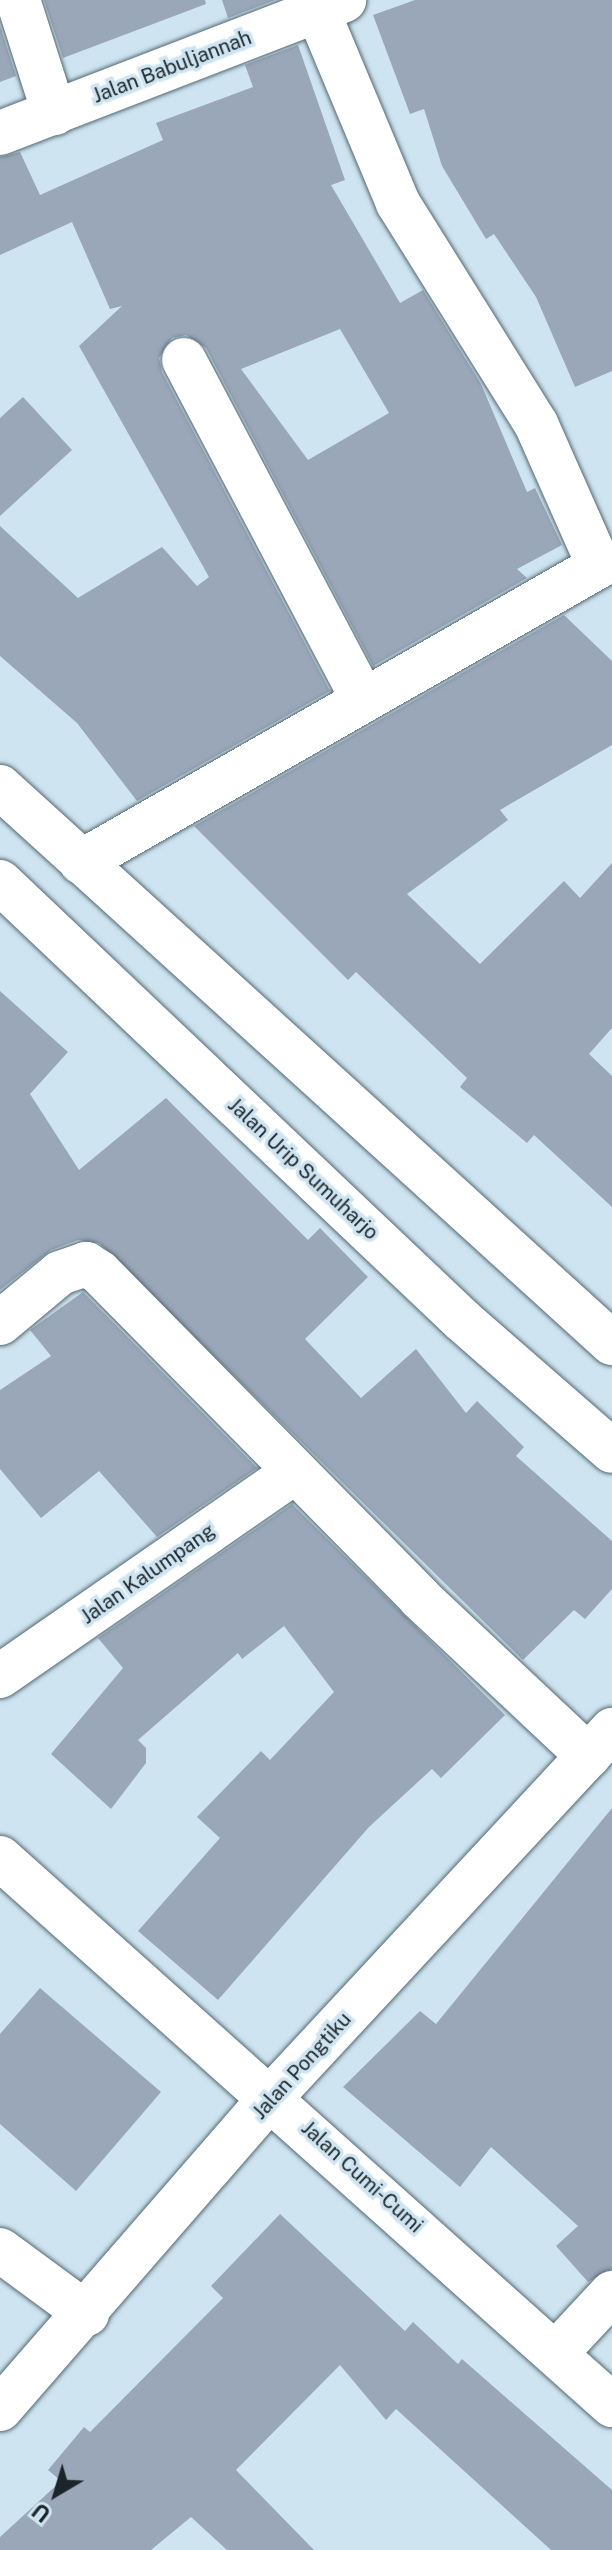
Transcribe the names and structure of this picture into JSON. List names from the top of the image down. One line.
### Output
{"streets":{"main road":["Jalan Babuljannah","Jalan Urip Sumuharjo","Jalan Kalumpang","Jalan Pongtiku","Jalan Cumi-Cumi"]},"crossings":[["Jalan Pongtiku","Jalan Cumi-Cumi"]],"north":"bottom left"}
